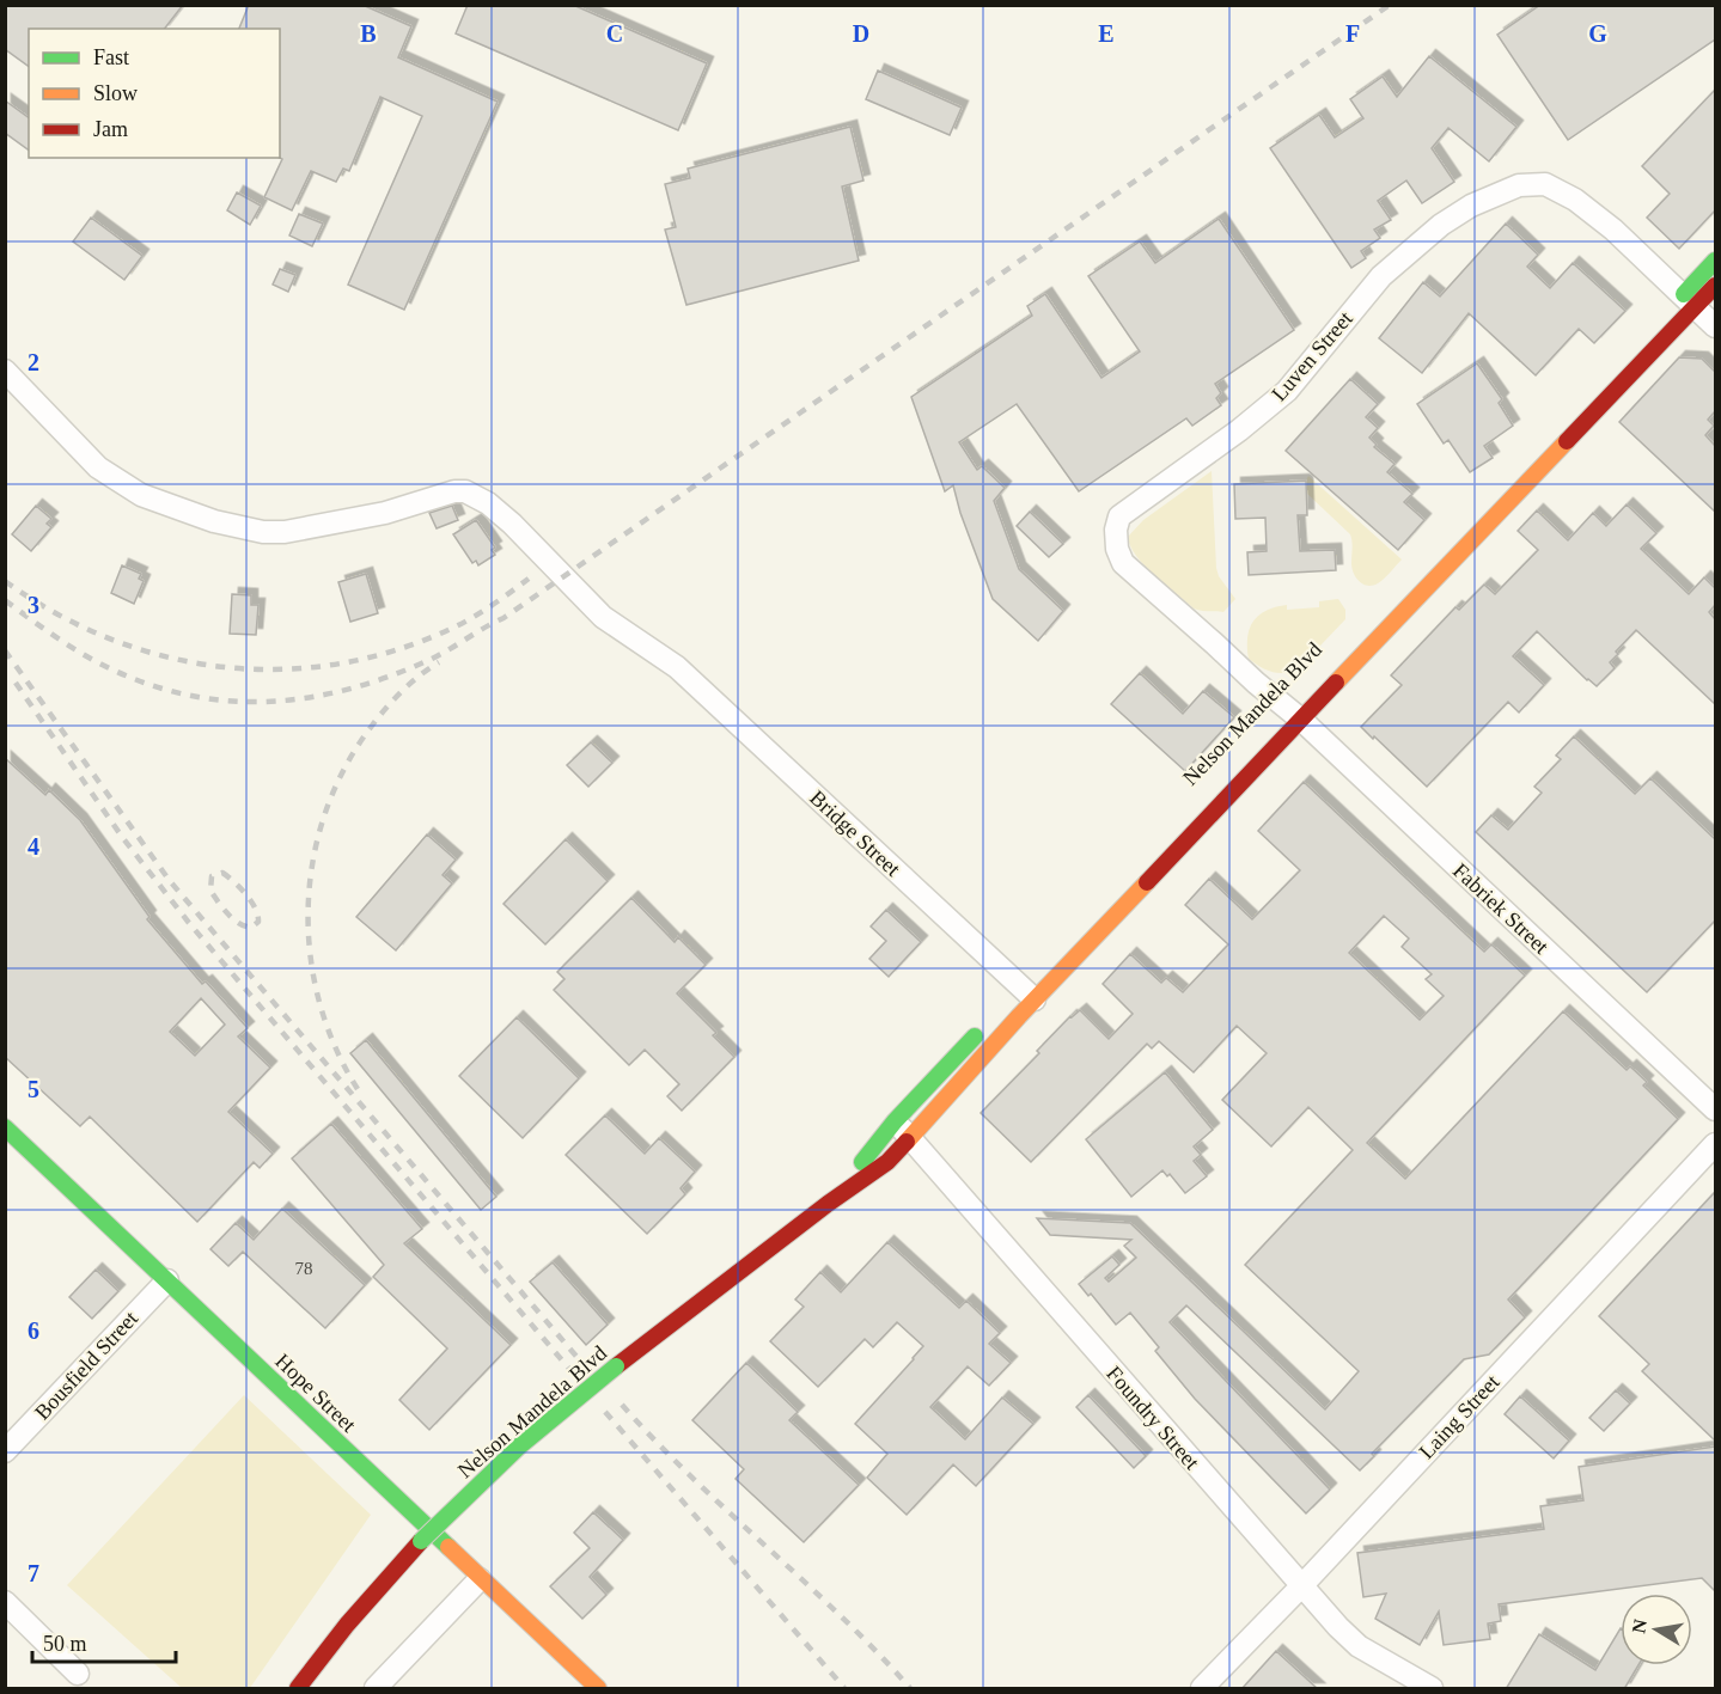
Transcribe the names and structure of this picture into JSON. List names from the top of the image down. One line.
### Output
{"streets":{"street":["Luven Street","Nelson Mandela Blvd","Bridge Street","Fabriek Street","Bousfield Street","Hope Street","Laing Street","Foundry Street"]},"crossings":[["Luven Street","Nelson Mandela Blvd"],["Luven Street","Fabriek Street"],["Nelson Mandela Blvd","Bridge Street"],["Nelson Mandela Blvd","Fabriek Street"],["Nelson Mandela Blvd","Foundry Street"],["Bousfield Street","Hope Street"],["Laing Street","Foundry Street"]],"house_numbers":["78"],"legend":["Fast","Slow","Jam"],"scale_bar":"50 m","north":"left","grid":{"columns":["B","C","D","E","F","G"],"rows":["2","3","4","5","6","7"]}}
